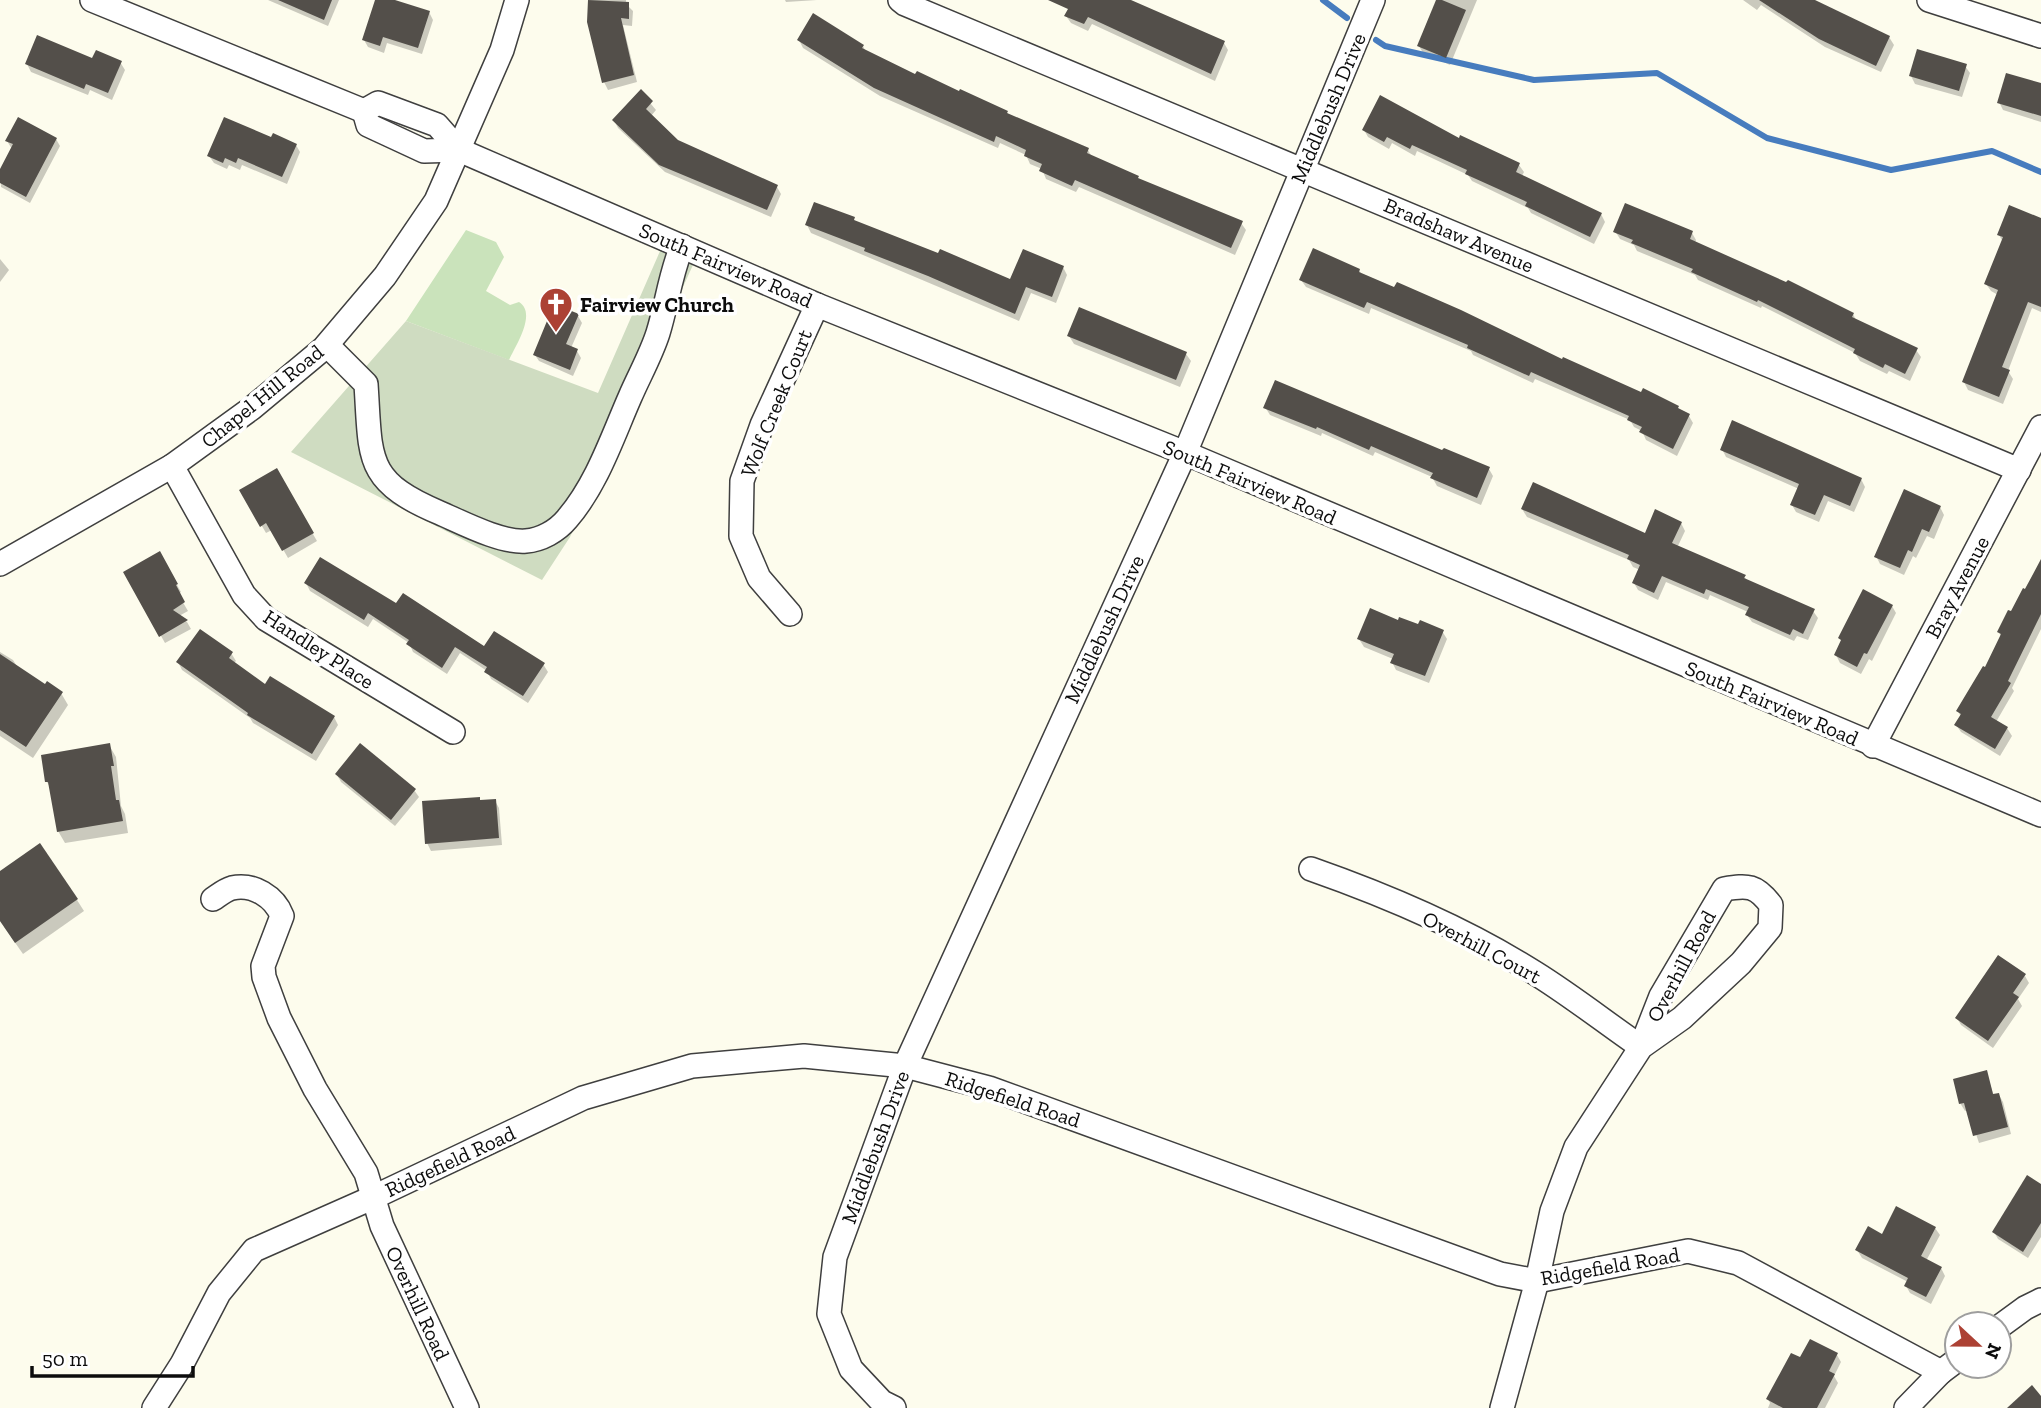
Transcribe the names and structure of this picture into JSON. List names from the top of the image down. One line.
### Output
{"streets":{"street":["Middlebush Drive","Bradshaw Avenue","South Fairview Road","Chapel Hill Road","Wolf Creek Court","Bray Avenue","Handley Place","Overhill Court","Overhill Road","Ridgefield Road"]},"crossings":[["Middlebush Drive","Bradshaw Avenue"],["Middlebush Drive","South Fairview Road"],["Middlebush Drive","Ridgefield Road"],["Bradshaw Avenue","Bray Avenue"],["South Fairview Road","Chapel Hill Road"],["South Fairview Road","Wolf Creek Court"],["South Fairview Road","Bray Avenue"],["Chapel Hill Road","Handley Place"],["Overhill Court","Overhill Road"],["Overhill Road","Ridgefield Road"]],"places":{"church":["Fairview Church"]},"scale_bar":"50 m","north":"right"}
